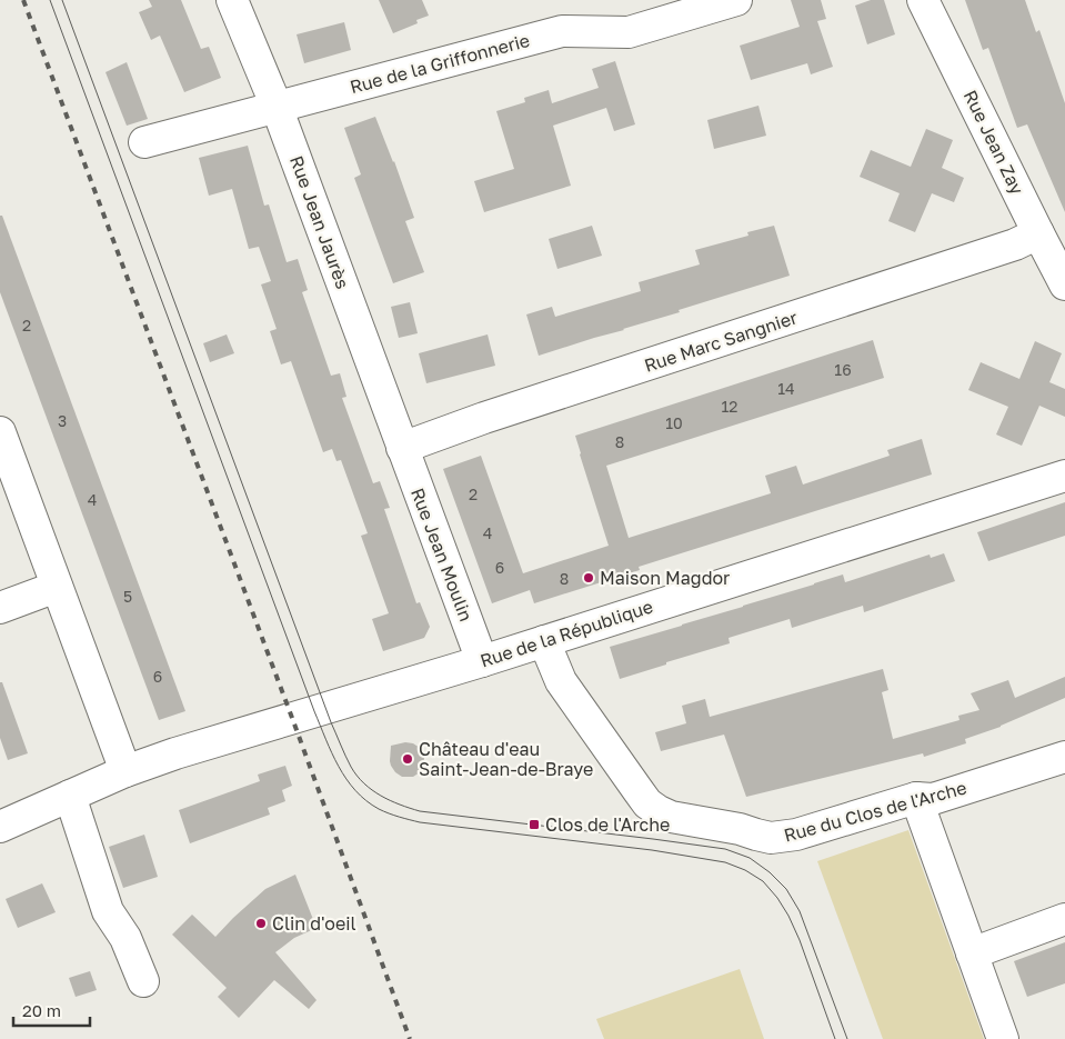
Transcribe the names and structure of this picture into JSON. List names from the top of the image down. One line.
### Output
{"streets":{"street":["Rue de la Griffonnerie","Rue Jean Zay","Rue Jean Jaurès","Rue Marc Sangnier","Rue Jean Moulin","Rue de la République","Rue du Clos de l'Arche"]},"crossings":[["Rue de la Griffonnerie","Rue Jean Jaurès"],["Rue Jean Zay","Rue Marc Sangnier"],["Rue Jean Jaurès","Rue Marc Sangnier"],["Rue Jean Jaurès","Rue Jean Moulin"],["Rue Marc Sangnier","Rue Jean Moulin"],["Rue Jean Moulin","Rue de la République"],["Rue de la République","Rue du Clos de l'Arche"]],"places":{"other":["Maison Magdor","Château d'eau Saint-Jean-de-Braye","Clin d'oeil"],"transit":["Clos de l'Arche"]},"house_numbers":["2","16","14","12","3","10","8","2","4","4","6","8","5","6"],"scale_bar":"20 m"}
